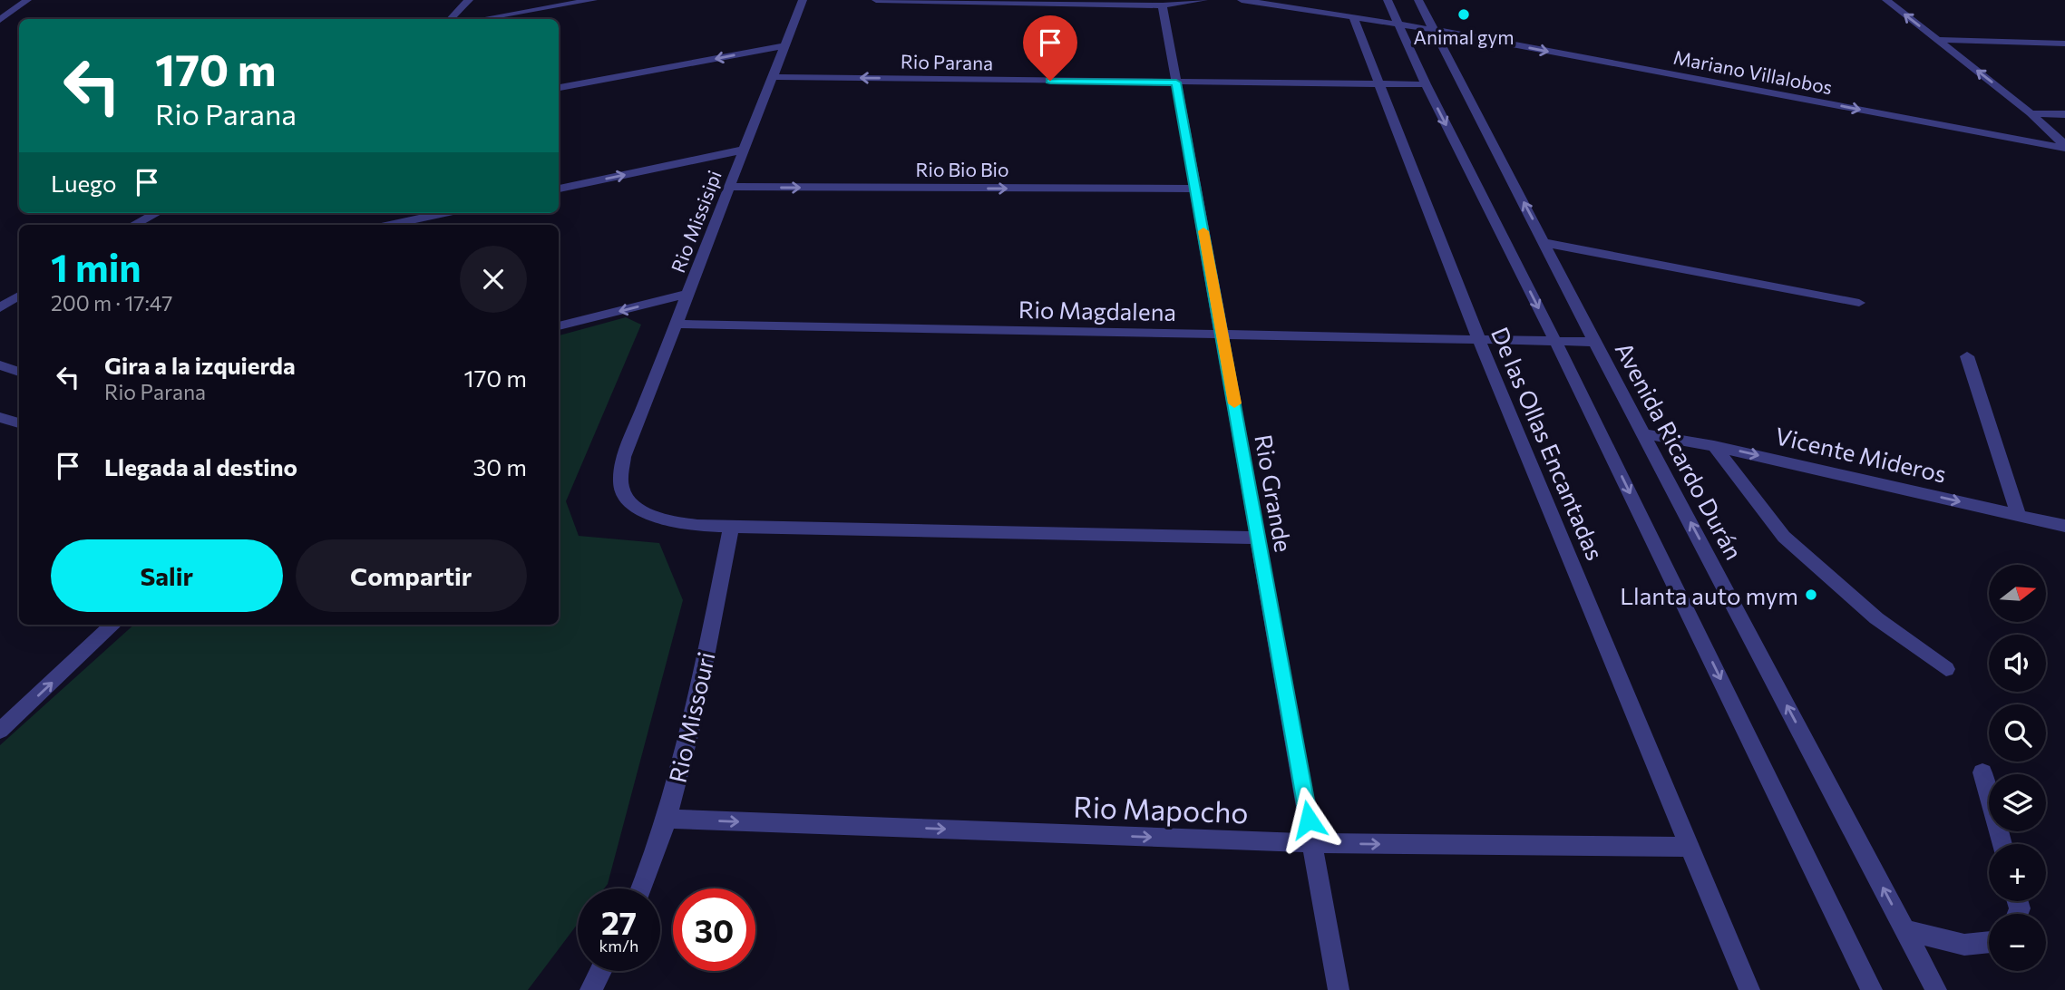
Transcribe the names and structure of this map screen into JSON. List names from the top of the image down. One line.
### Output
{"streets":{"street":["Rio Parana","Mariano Villalobos","Rio Bio Bio","Rio Missisipi","Rio Magdalena","De las Ollas Encantadas","Avenida Ricardo Durán","Vicente Mideros","Rio Grande","Rio Missouri","Rio Mapocho"]},"crossings":[["Rio Parana","Rio Missisipi"],["Rio Parana","De las Ollas Encantadas"],["Rio Parana","Rio Grande"],["Mariano Villalobos","De las Ollas Encantadas"],["Mariano Villalobos","Avenida Ricardo Durán"],["Rio Bio Bio","Rio Missisipi"],["Rio Bio Bio","Rio Grande"],["Rio Missisipi","Rio Magdalena"],["Rio Missisipi","Rio Grande"],["Rio Missisipi","Rio Missouri"],["Rio Magdalena","De las Ollas Encantadas"],["Rio Magdalena","Avenida Ricardo Durán"],["Rio Magdalena","Rio Grande"],["De las Ollas Encantadas","Rio Mapocho"],["Avenida Ricardo Durán","Vicente Mideros"],["Rio Grande","Rio Mapocho"],["Rio Missouri","Rio Mapocho"]],"one_way":["Mariano Villalobos","Rio Bio Bio","Vicente Mideros","Rio Mapocho"],"places":["Animal gym","Llanta auto mym"],"north":"right","page":{"turn":["170 m","Rio Parana"],"then":"Luego","heading":["1 min","200 m · 17:47"],"list":[{"name":"Gira a la izquierda","note":"Rio Parana","value":"170 m"},{"name":"Llegada al destino","value":"30 m"}],"buttons":["Salir","Compartir"],"map_buttons":["+","−"],"speed":"27 km/h","limit":"30"}}
